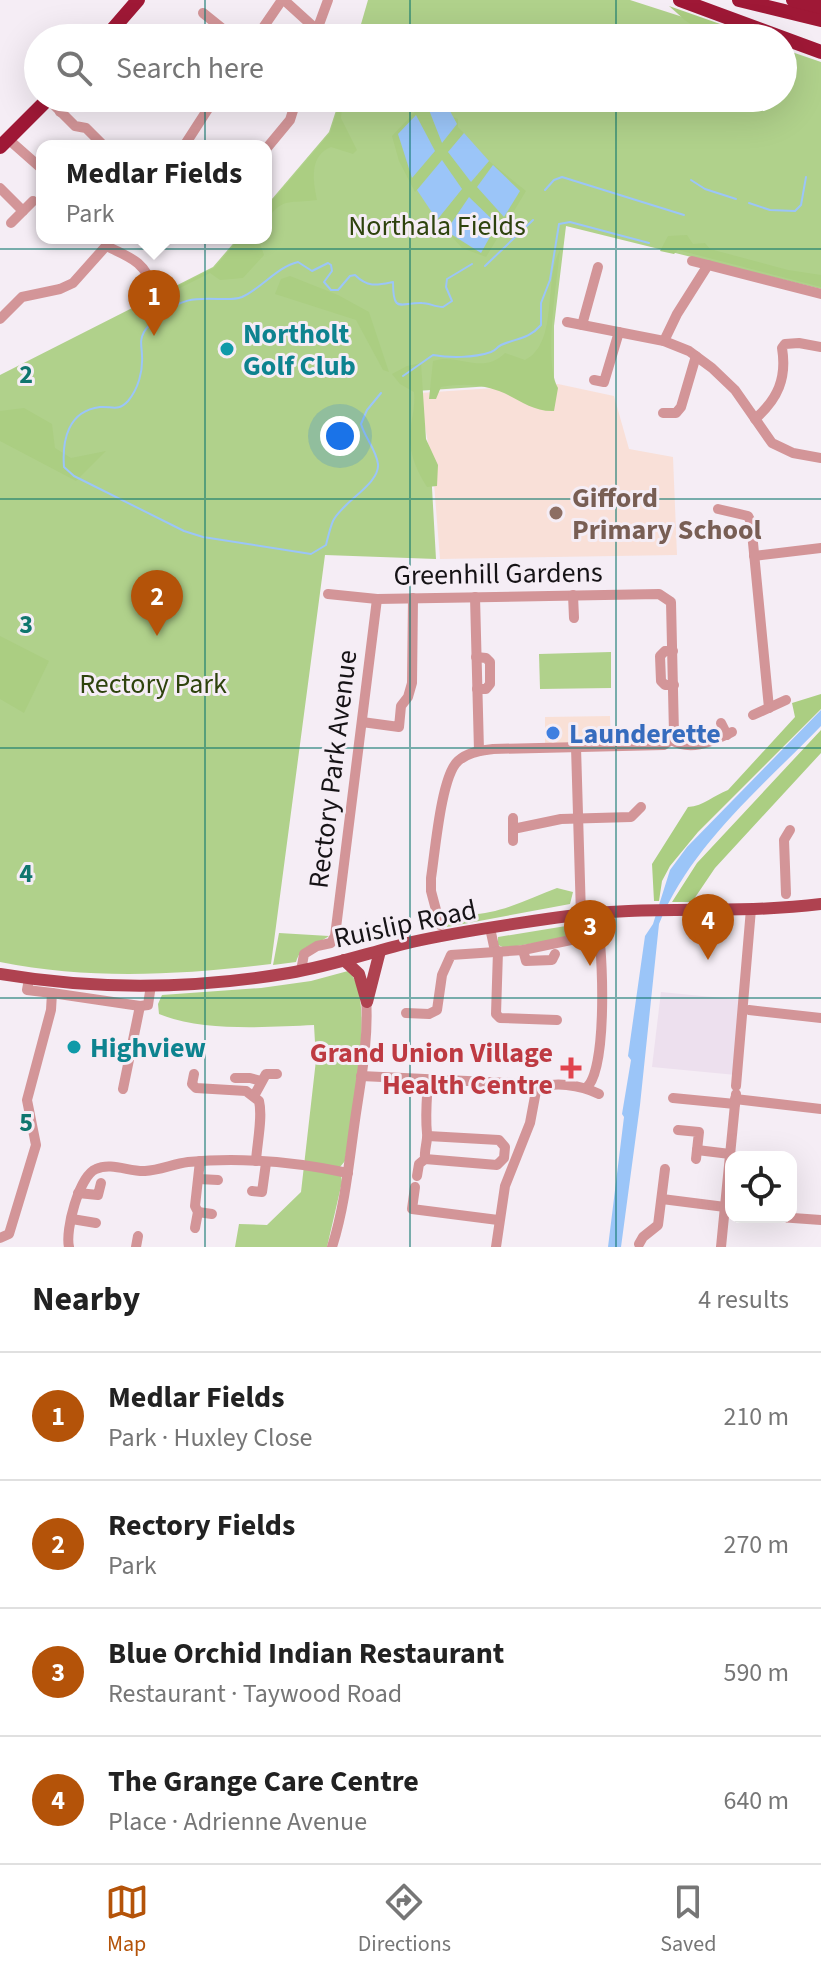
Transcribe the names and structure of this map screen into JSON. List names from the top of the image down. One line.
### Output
{"streets":{"main road":["Ruislip Road"],"street":["Greenhill Gardens","Rectory Park Avenue"]},"crossings":[["Greenhill Gardens","Rectory Park Avenue"],["Rectory Park Avenue","Ruislip Road"]],"parks":["Northala Fields","Rectory Park"],"places":{"other":["Northolt Golf Club","Gifford Primary School","Launderette","Highview"],"health":["Grand Union Village Health Centre"]},"page":{"search":"Search here","popup":["Medlar Fields","Park"],"pins":["1","2","4","3"],"heading":["Nearby","4 results"],"list":[{"mark":"1","name":"Medlar Fields","note":"Park · Huxley Close","value":"210 m"},{"mark":"2","name":"Rectory Fields","note":"Park","value":"270 m"},{"mark":"3","name":"Blue Orchid Indian Restaurant","note":"Restaurant · Taywood Road","value":"590 m"},{"mark":"4","name":"The Grange Care Centre","note":"Place · Adrienne Avenue","value":"640 m"}],"nav":["Map","Directions","Saved"]},"grid":{"rows":["2","3","4","5"]}}
